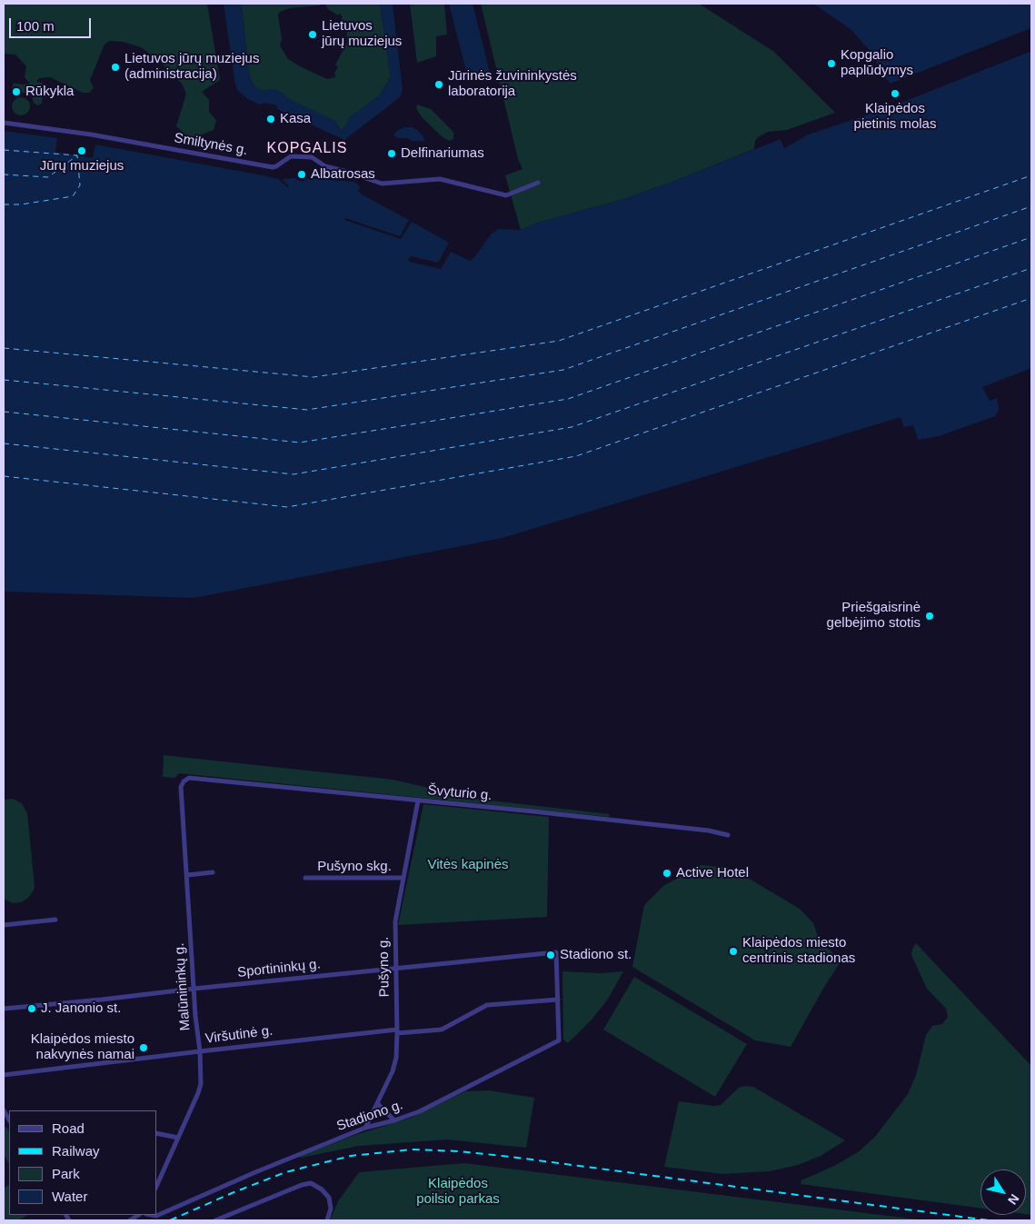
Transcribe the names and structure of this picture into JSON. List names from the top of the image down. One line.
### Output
{"streets":{"street":["Smiltynės g.","Švyturio g.","Pušyno skg.","Pušyno g.","Sportininkų g.","Malūnininkų g.","Viršutinė g.","Stadiono g."]},"crossings":[["Švyturio g.","Pušyno g."],["Švyturio g.","Malūnininkų g."],["Pušyno skg.","Pušyno g."],["Pušyno g.","Sportininkų g."],["Pušyno g.","Viršutinė g."],["Pušyno g.","Stadiono g."],["Sportininkų g.","Malūnininkų g."],["Sportininkų g.","Stadiono g."],["Malūnininkų g.","Viršutinė g."]],"districts":["KOPGALIS"],"parks":["Vitės kapinės","Klaipėdos poilsio parkas"],"places":["Lietuvos jūrų muziejus","Kopgalio paplūdymys","Lietuvos jūrų muziejus (administracija)","Jūrinės žuvininkystės laboratorija","Rūkykla","Klaipėdos pietinis molas","Kasa","Jūrų muziejus","Delfinariumas","Albatrosas","Priešgaisrinė gelbėjimo stotis","Active Hotel","Klaipėdos miesto centrinis stadionas","Stadiono st.","J. Janonio st.","Klaipėdos miesto nakvynės namai"],"legend":["Road","Railway","Park","Water"],"scale_bar":"100 m","north":"bottom right"}
